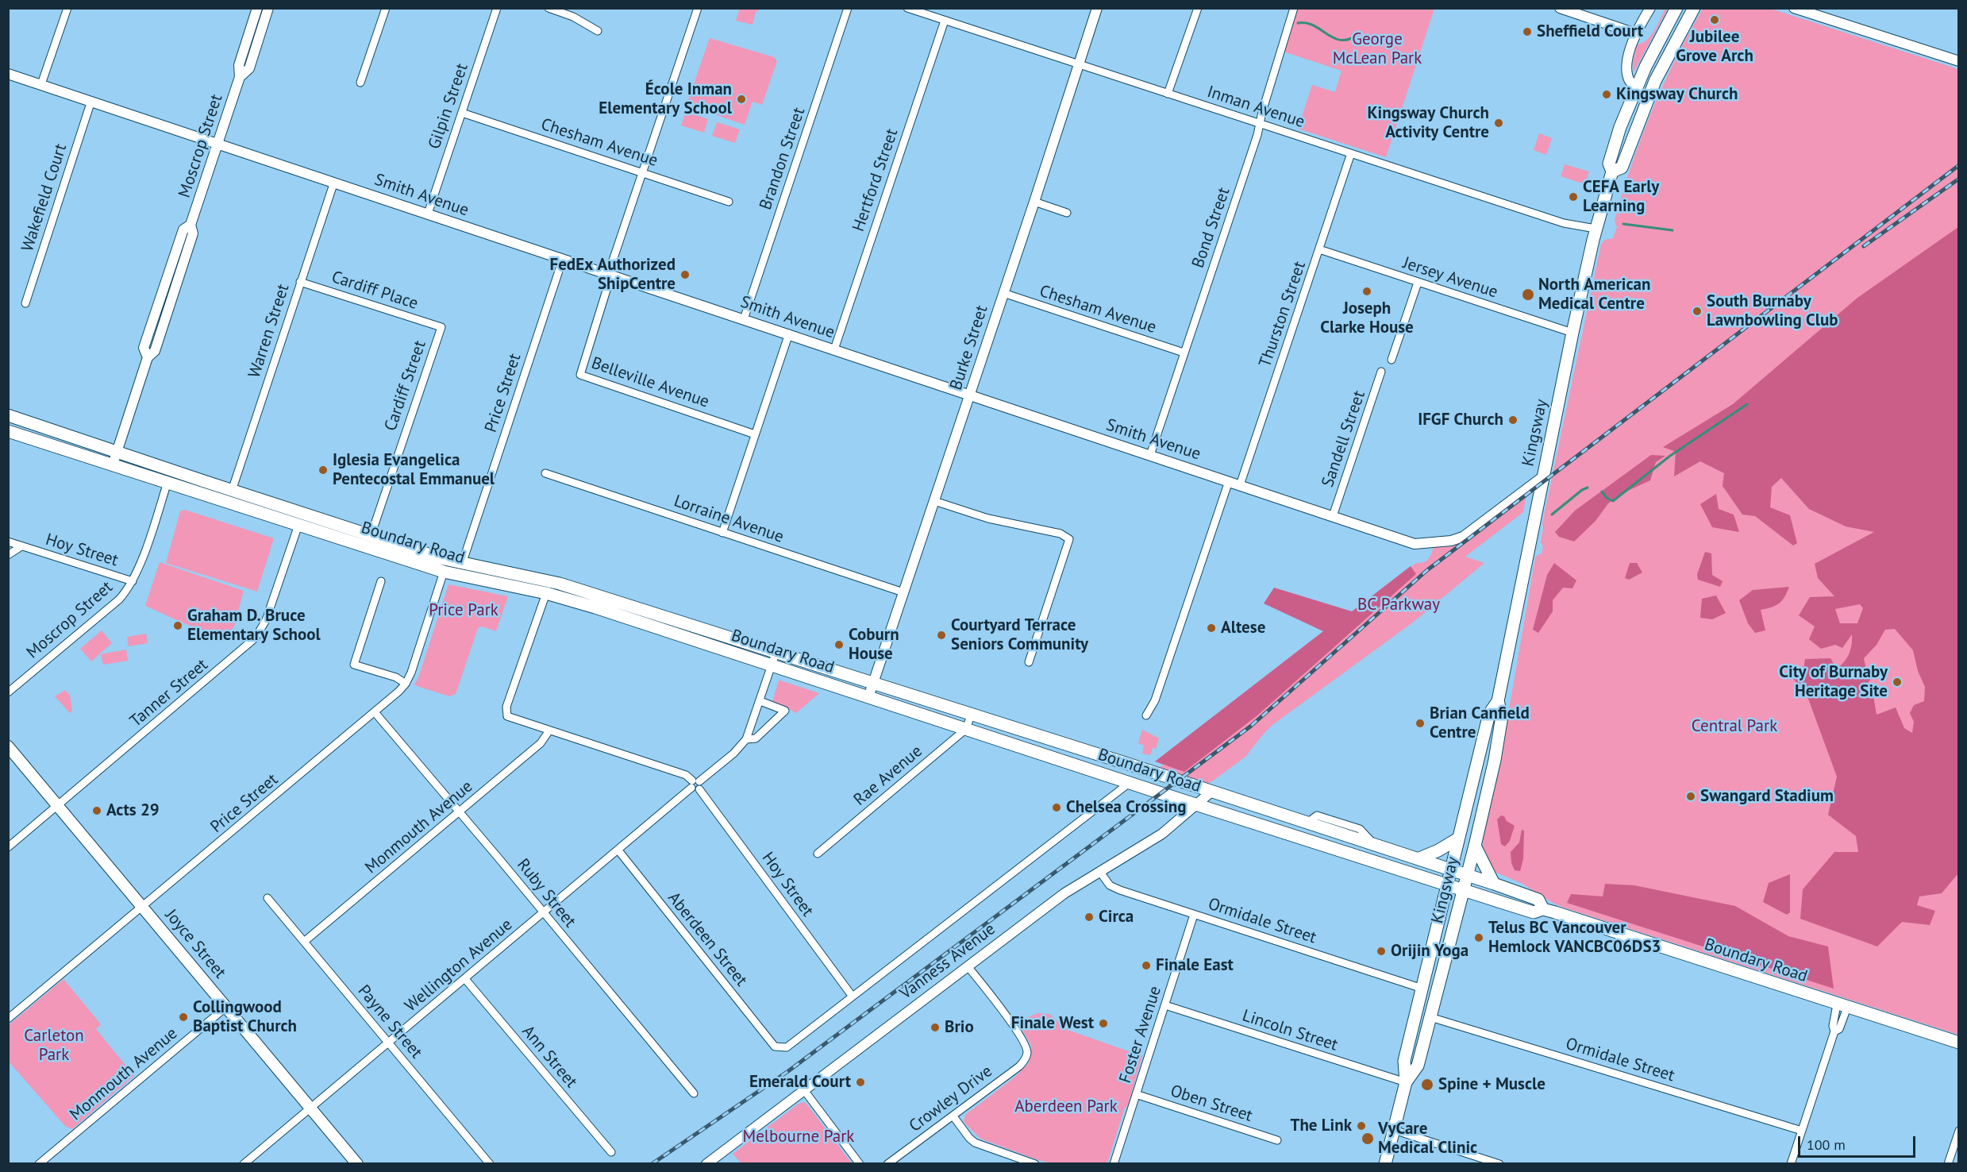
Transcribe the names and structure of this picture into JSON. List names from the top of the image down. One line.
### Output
{"streets":{"main road":["Kingsway","Boundary Road","Joyce Street"],"street":["Gilpin Street","Inman Avenue","Chesham Avenue","Moscrop Street","Brandon Street","Hertford Street","Smith Avenue","Wakefield Court","Bond Street","Jersey Avenue","Cardiff Place","Thurston Street","Warren Street","Burke Street","Belleville Avenue","Cardiff Street","Price Street","Sandell Street","Lorraine Avenue","Hoy Street","Tanner Street","Rae Avenue","Monmouth Avenue","Ruby Street","Ormidale Street","Aberdeen Street","Vanness Avenue","Wellington Avenue","Payne Street","Lincoln Street","Foster Avenue","Ann Street","Crowley Drive","Oben Street"]},"crossings":[["Gilpin Street","Chesham Avenue"],["Gilpin Street","Smith Avenue"],["Inman Avenue","Hertford Street"],["Inman Avenue","Bond Street"],["Inman Avenue","Thurston Street"],["Inman Avenue","Burke Street"],["Inman Avenue","Kingsway"],["Chesham Avenue","Bond Street"],["Chesham Avenue","Burke Street"],["Moscrop Street","Smith Avenue"],["Moscrop Street","Boundary Road"],["Moscrop Street","Hoy Street"],["Brandon Street","Smith Avenue"],["Hertford Street","Smith Avenue"],["Smith Avenue","Wakefield Court"],["Smith Avenue","Bond Street"],["Smith Avenue","Thurston Street"],["Smith Avenue","Warren Street"],["Smith Avenue","Burke Street"],["Smith Avenue","Belleville Avenue"],["Smith Avenue","Price Street"],["Smith Avenue","Kingsway"],["Smith Avenue","Sandell Street"],["Jersey Avenue","Thurston Street"],["Jersey Avenue","Kingsway"],["Cardiff Place","Warren Street"],["Cardiff Place","Cardiff Street"],["Warren Street","Boundary Road"],["Burke Street","Lorraine Avenue"],["Burke Street","Boundary Road"],["Cardiff Street","Boundary Road"],["Price Street","Boundary Road"],["Price Street","Ruby Street"],["Price Street","Joyce Street"],["Kingsway","Boundary Road"],["Kingsway","Ormidale Street"],["Kingsway","Lincoln Street"],["Boundary Road","Hoy Street"],["Boundary Road","Tanner Street"],["Boundary Road","Rae Avenue"],["Boundary Road","Vanness Avenue"],["Boundary Road","Wellington Avenue"],["Hoy Street","Monmouth Avenue"],["Hoy Street","Vanness Avenue"],["Hoy Street","Wellington Avenue"],["Tanner Street","Joyce Street"],["Monmouth Avenue","Ruby Street"],["Monmouth Avenue","Joyce Street"],["Monmouth Avenue","Payne Street"],["Ruby Street","Wellington Avenue"],["Ormidale Street","Vanness Avenue"],["Ormidale Street","Foster Avenue"],["Aberdeen Street","Vanness Avenue"],["Aberdeen Street","Wellington Avenue"],["Joyce Street","Wellington Avenue"],["Vanness Avenue","Crowley Drive"],["Wellington Avenue","Payne Street"],["Wellington Avenue","Ann Street"],["Lincoln Street","Foster Avenue"],["Foster Avenue","Oben Street"]],"parks":["George McLean Park","BC Parkway","Price Park","Central Park","Carleton Park","Aberdeen Park","Melbourne Park"],"places":["Jubilee Grove Arch","Sheffield Court","Kingsway Church","École Inman Elementary School","Kingsway Church Activity Centre","CEFA Early Learning","FedEx Authorized ShipCentre","Joseph Clarke House","North American Medical Centre","South Burnaby Lawnbowling Club","IFGF Church","Iglesia Evangelica Pentecostal Emmanuel","Graham D. Bruce Elementary School","Altese","Courtyard Terrace Seniors Community","Coburn House","City of Burnaby Heritage Site","Brian Canfield Centre","Swangard Stadium","Chelsea Crossing","Acts 29","Circa","Telus BC Vancouver Hemlock VANCBC06DS3","Orijin Yoga","Finale East","Collingwood Baptist Church","Finale West","Brio","Emerald Court","Spine + Muscle","The Link","VyCare Medical Clinic"],"scale_bar":"100 m"}
